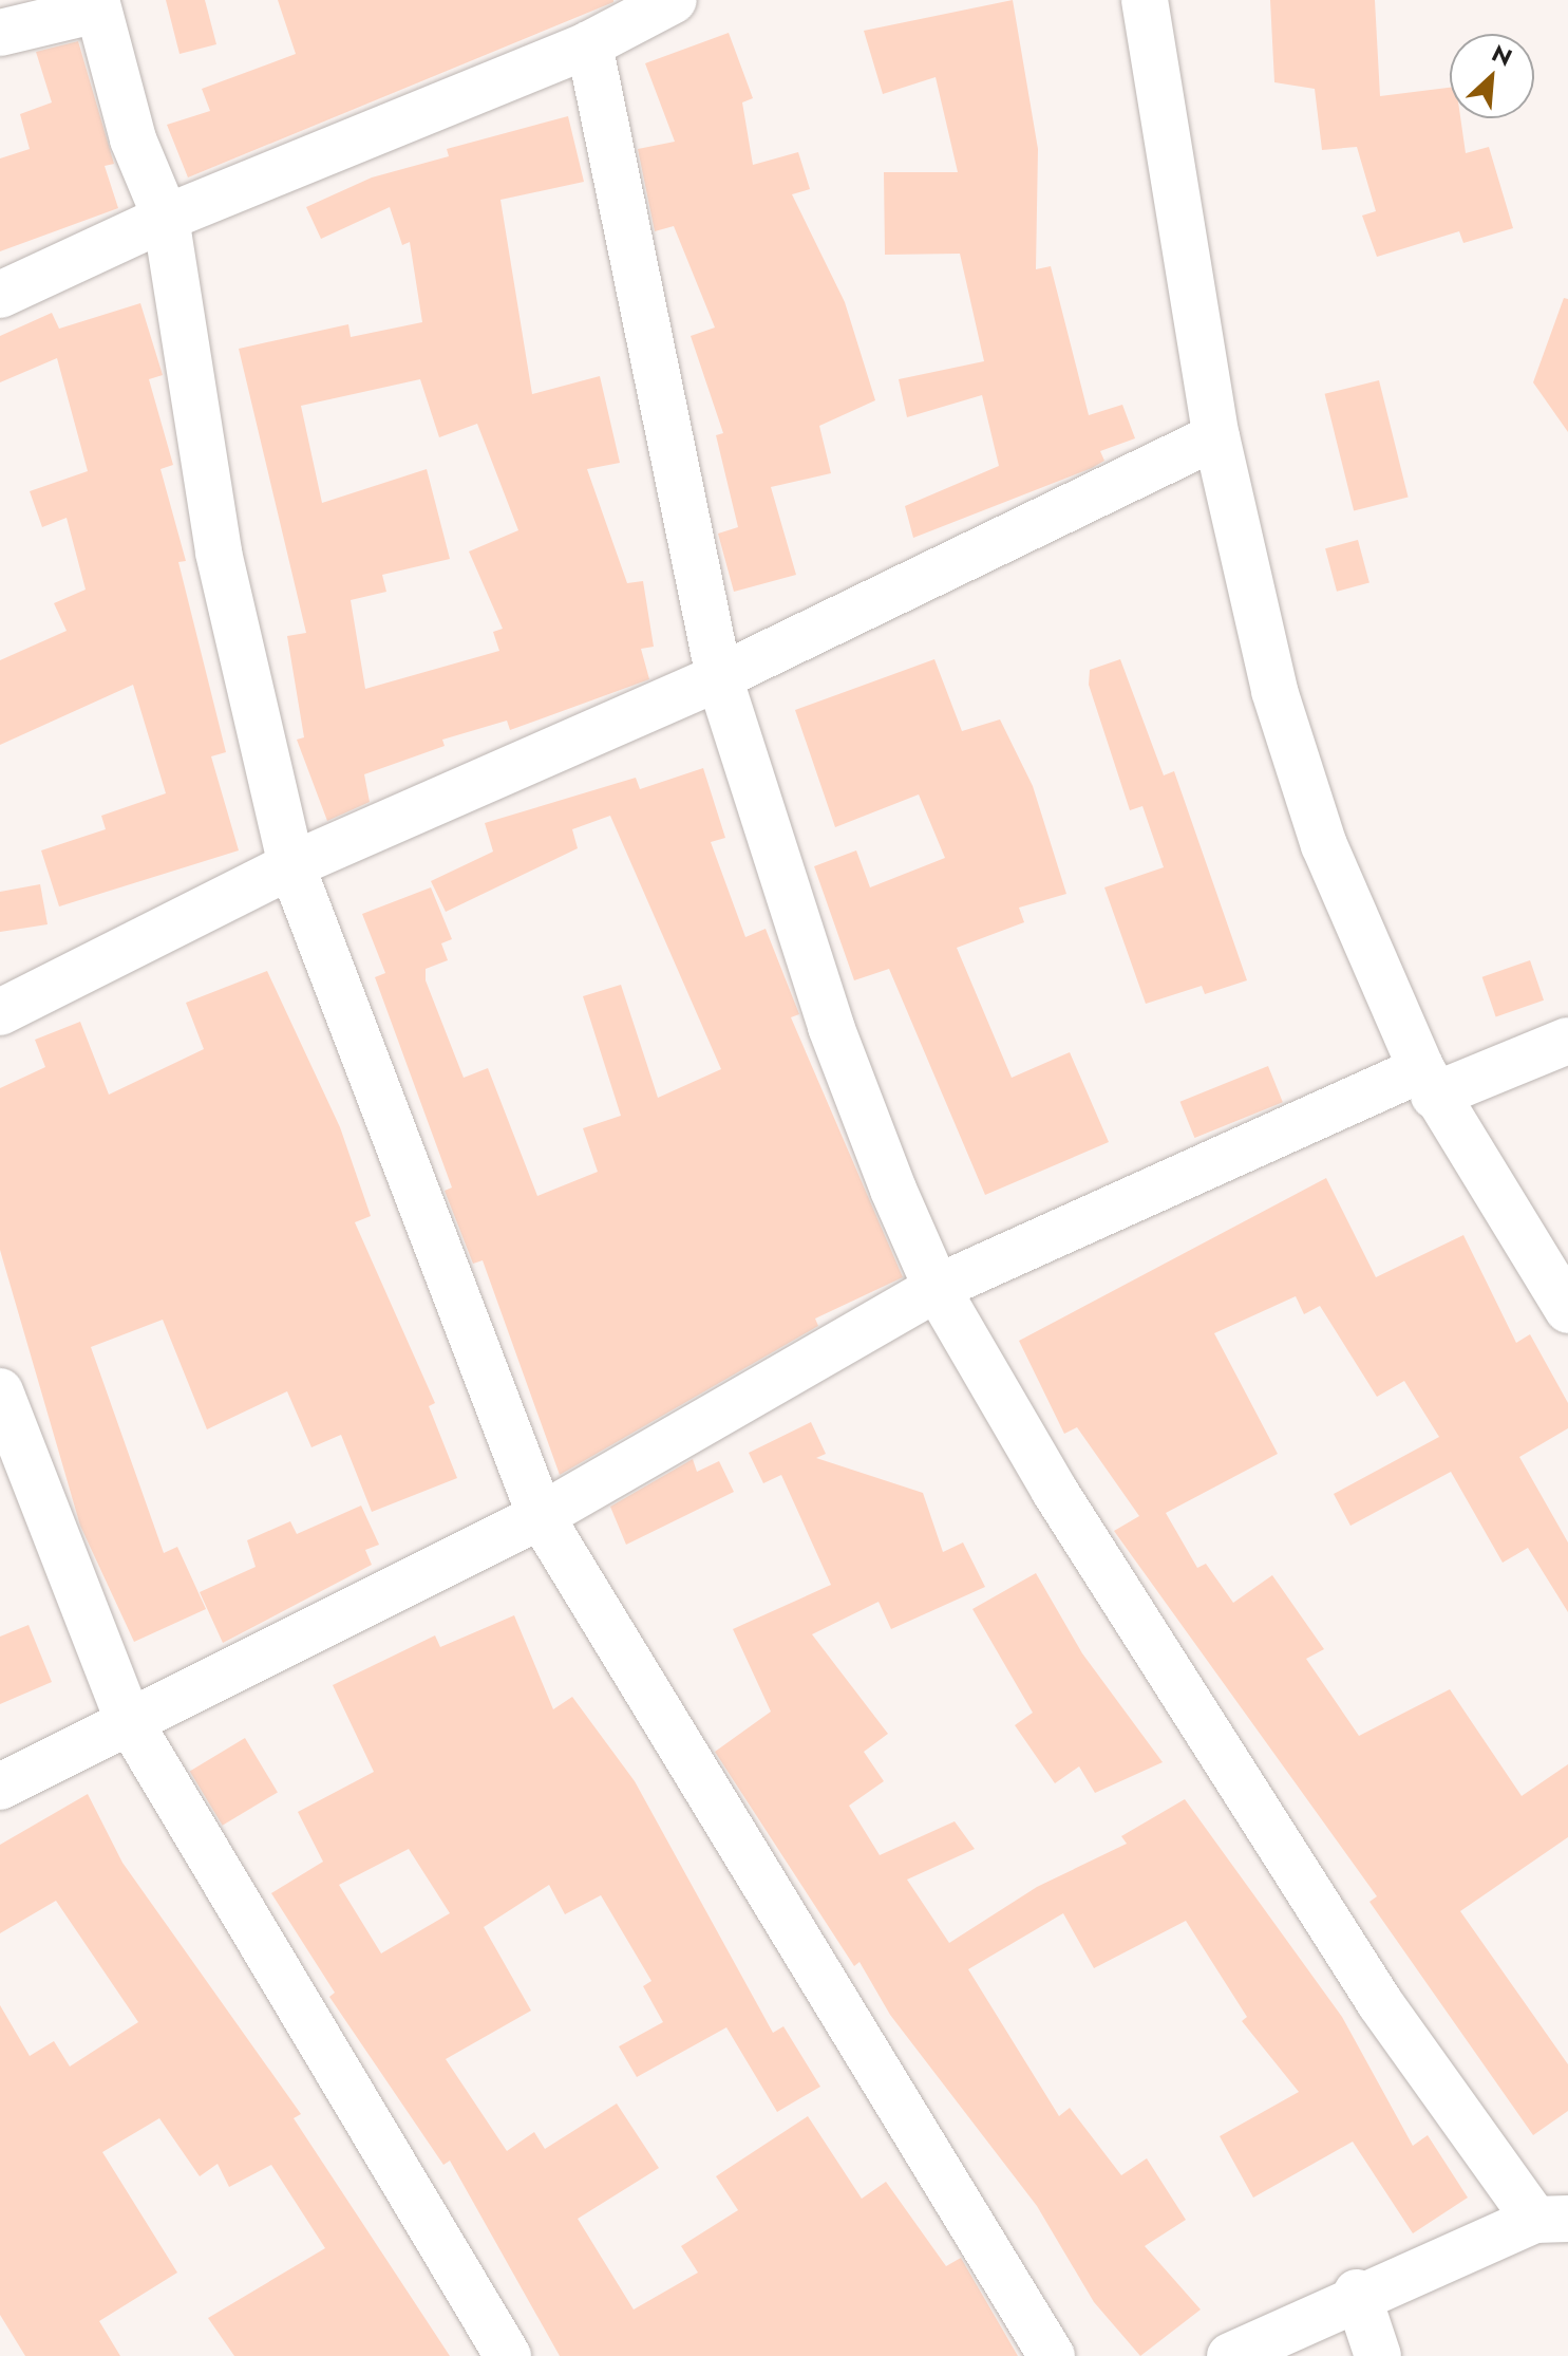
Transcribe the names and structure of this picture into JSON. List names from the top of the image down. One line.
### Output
{"north":"top right"}
